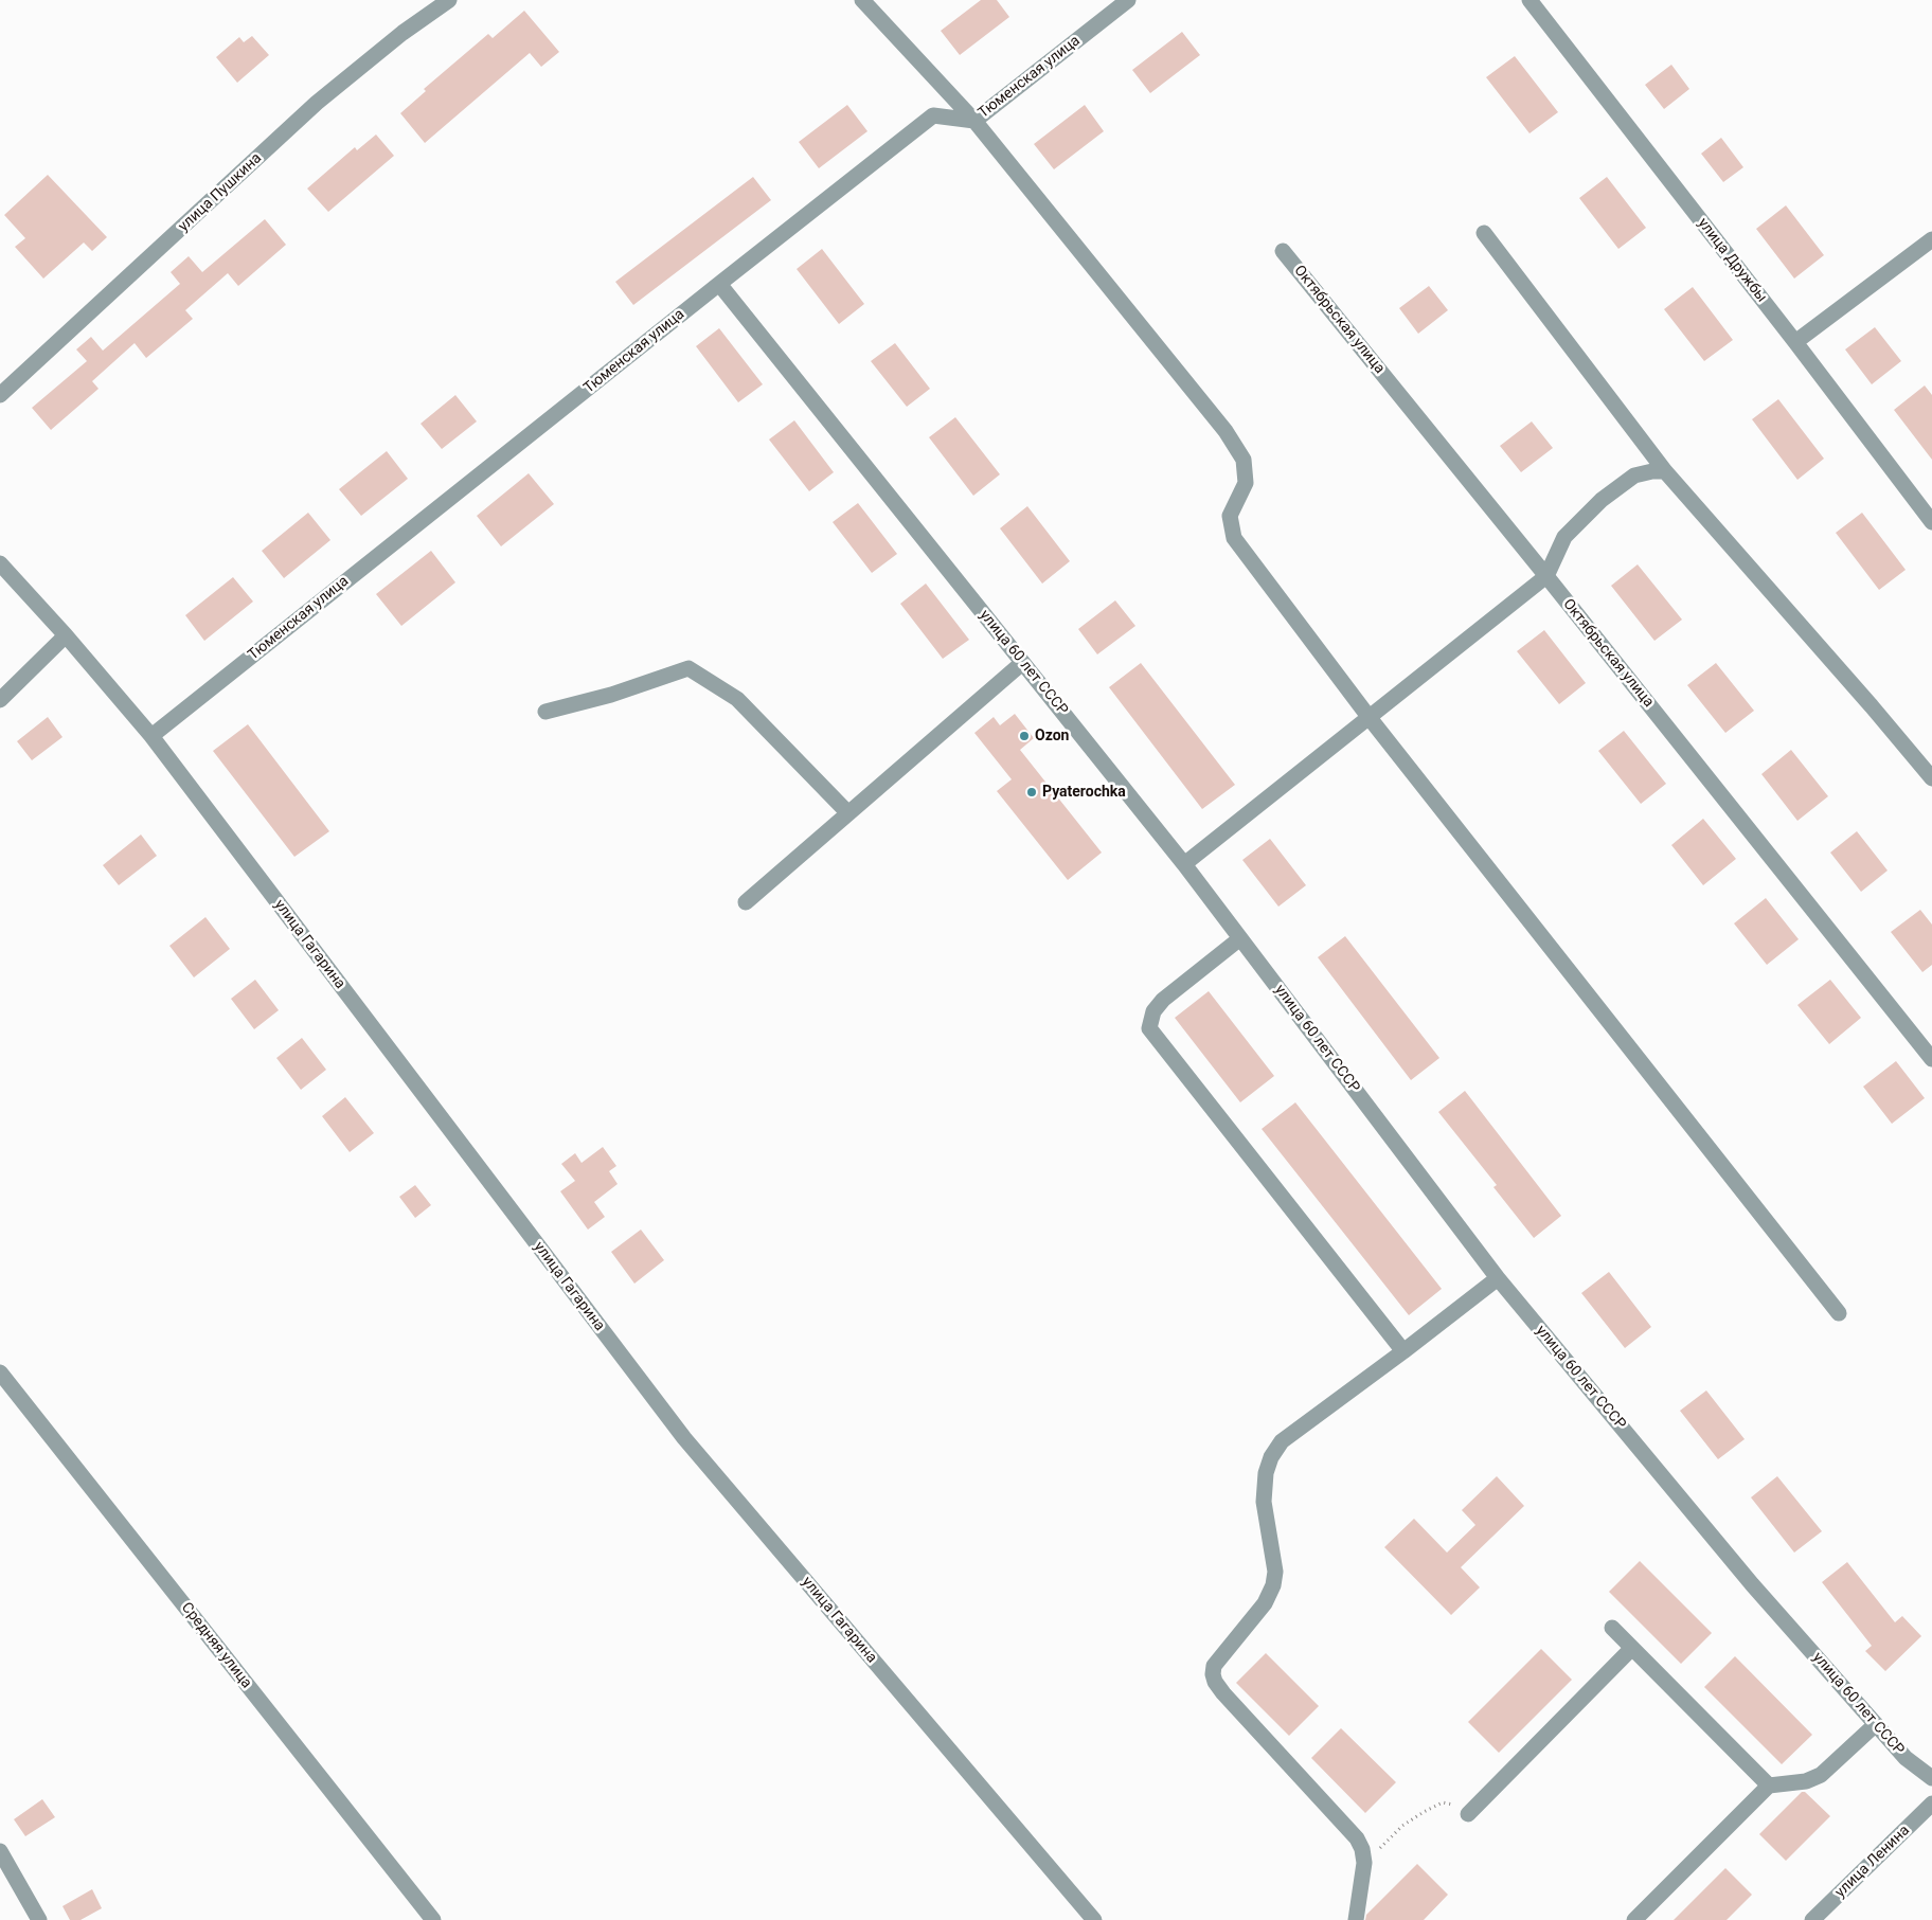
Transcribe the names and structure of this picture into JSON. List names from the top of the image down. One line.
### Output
{"streets":{"street":["Тюменская улица","улица Пушкина","улица Дружбы","Октябрьская улица","улица 60 лет СССР","улица Гагарина","Средняя улица","улица Ленина"]},"crossings":[["Тюменская улица","улица 60 лет СССР"],["Тюменская улица","улица Гагарина"]],"places":["Ozon","Pyaterochka"]}
